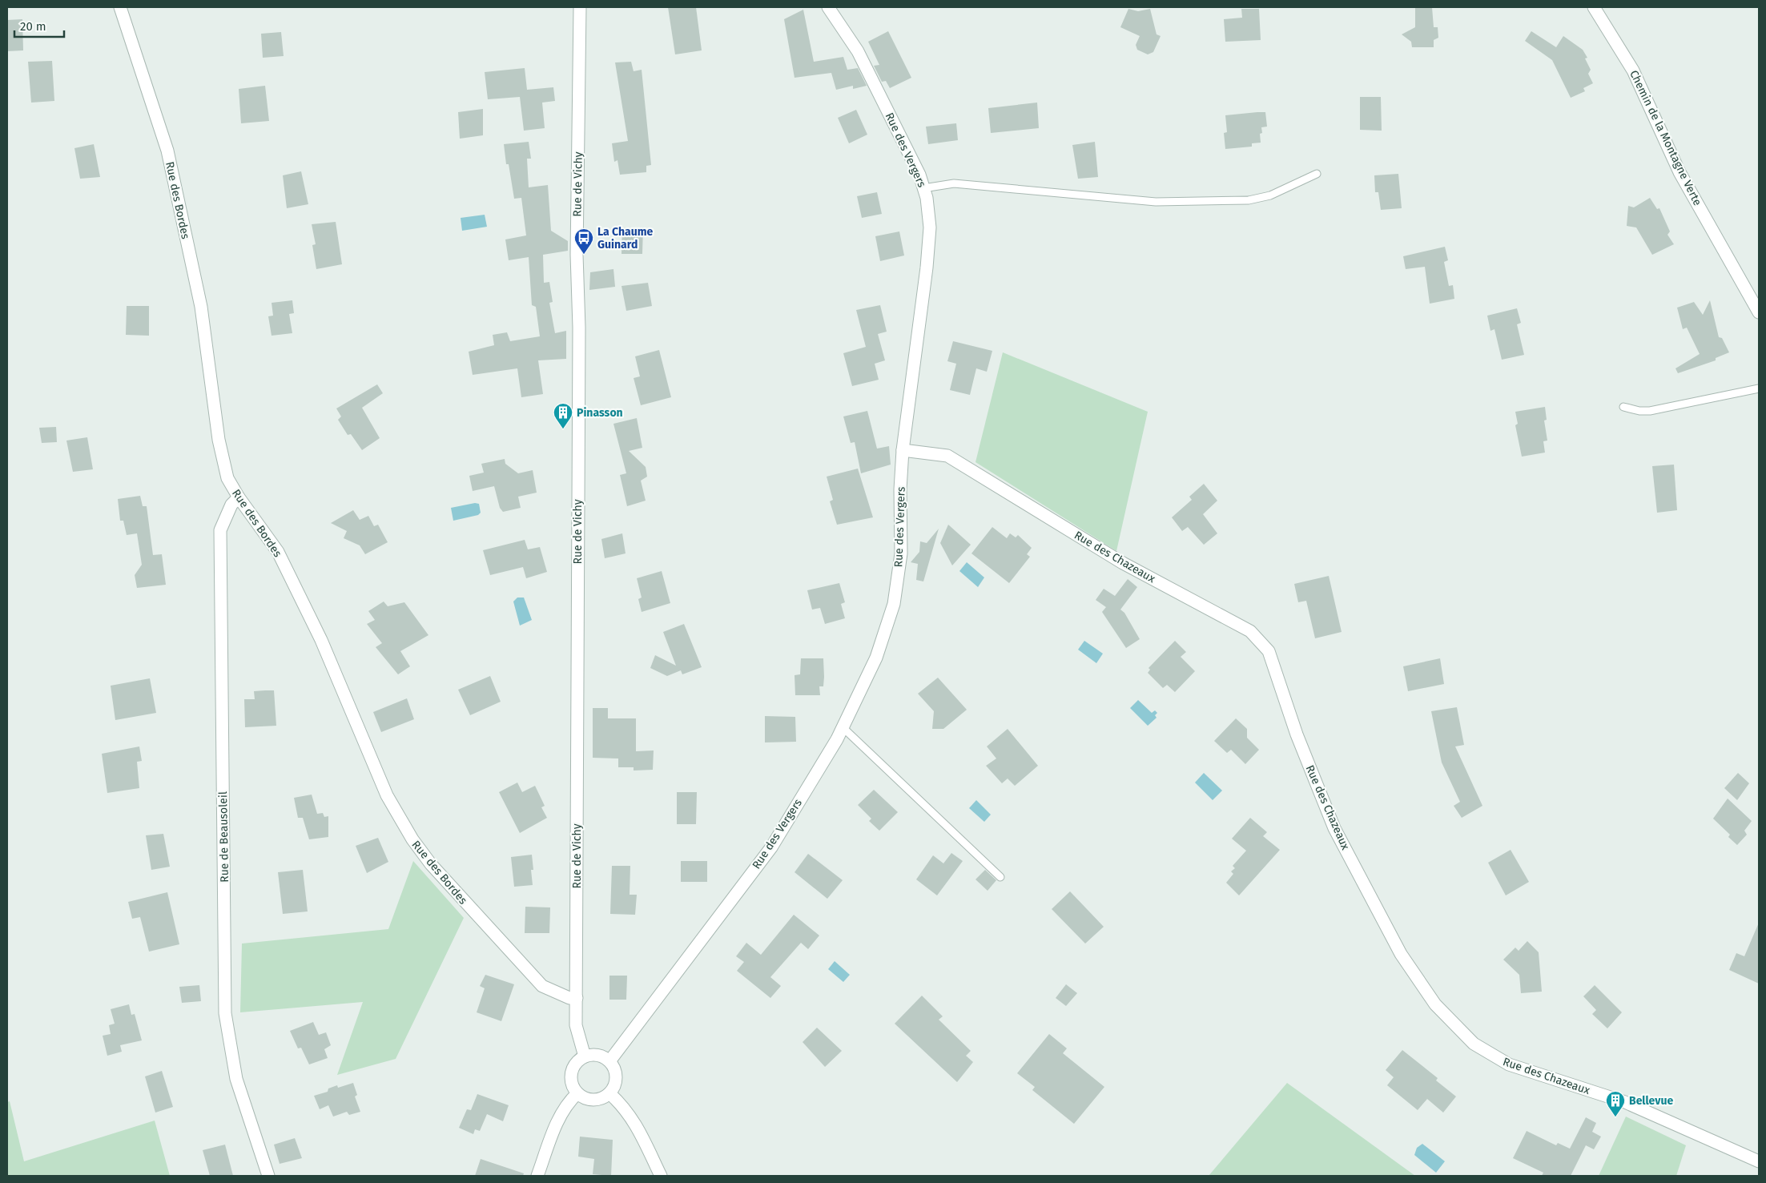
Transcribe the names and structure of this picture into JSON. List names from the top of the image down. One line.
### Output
{"streets":{"street":["Chemin de la Montagne Verte","Rue des Vergers","Rue de Vichy","Rue des Bordes","Rue des Chazeaux","Rue de Beausoleil"]},"crossings":[["Rue des Vergers","Rue de Vichy"],["Rue des Vergers","Rue des Chazeaux"],["Rue de Vichy","Rue des Bordes"],["Rue des Bordes","Rue de Beausoleil"]],"places":{"bus stop":["La Chaume Guinard"],"building":["Pinasson","Bellevue"]},"scale_bar":"20 m"}
